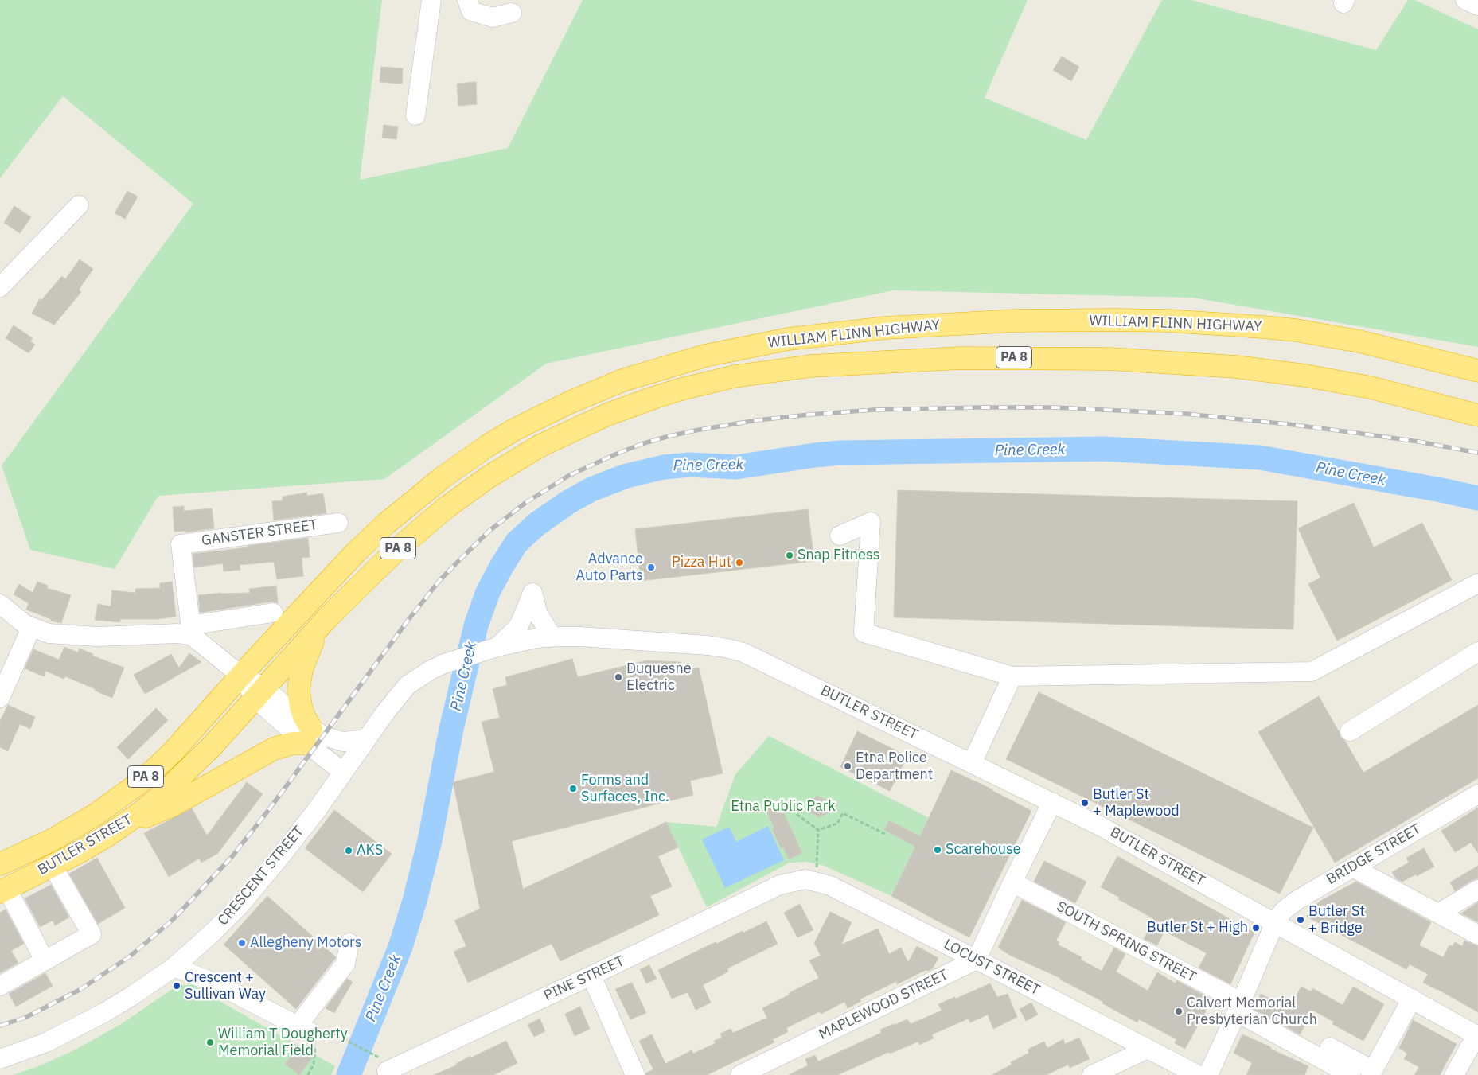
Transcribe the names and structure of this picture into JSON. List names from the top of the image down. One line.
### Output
{"streets":{"highway":["WILLIAM FLINN HIGHWAY","PA 8","BUTLER STREET"],"street":["GANSTER STREET","BRIDGE STREET","CRESCENT STREET","SOUTH SPRING STREET","LOCUST STREET","PINE STREET","MAPLEWOOD STREET"]},"crossings":[["WILLIAM FLINN HIGHWAY","BUTLER STREET"],["BUTLER STREET","BRIDGE STREET"],["BUTLER STREET","CRESCENT STREET"],["BRIDGE STREET","SOUTH SPRING STREET"],["LOCUST STREET","PINE STREET"],["LOCUST STREET","MAPLEWOOD STREET"]],"water":["Pine Creek"],"parks":["Etna Public Park"],"places":["Snap Fitness","Pizza Hut","Advance Auto Parts","Duquesne Electric","Etna Police Department","Forms and Surfaces, Inc.","Butler St + Maplewood","Scarehouse","AKS","Butler St + Bridge","Butler St + High","Allegheny Motors","Crescent + Sullivan Way","Calvert Memorial Presbyterian Church","William T Dougherty Memorial Field"]}
